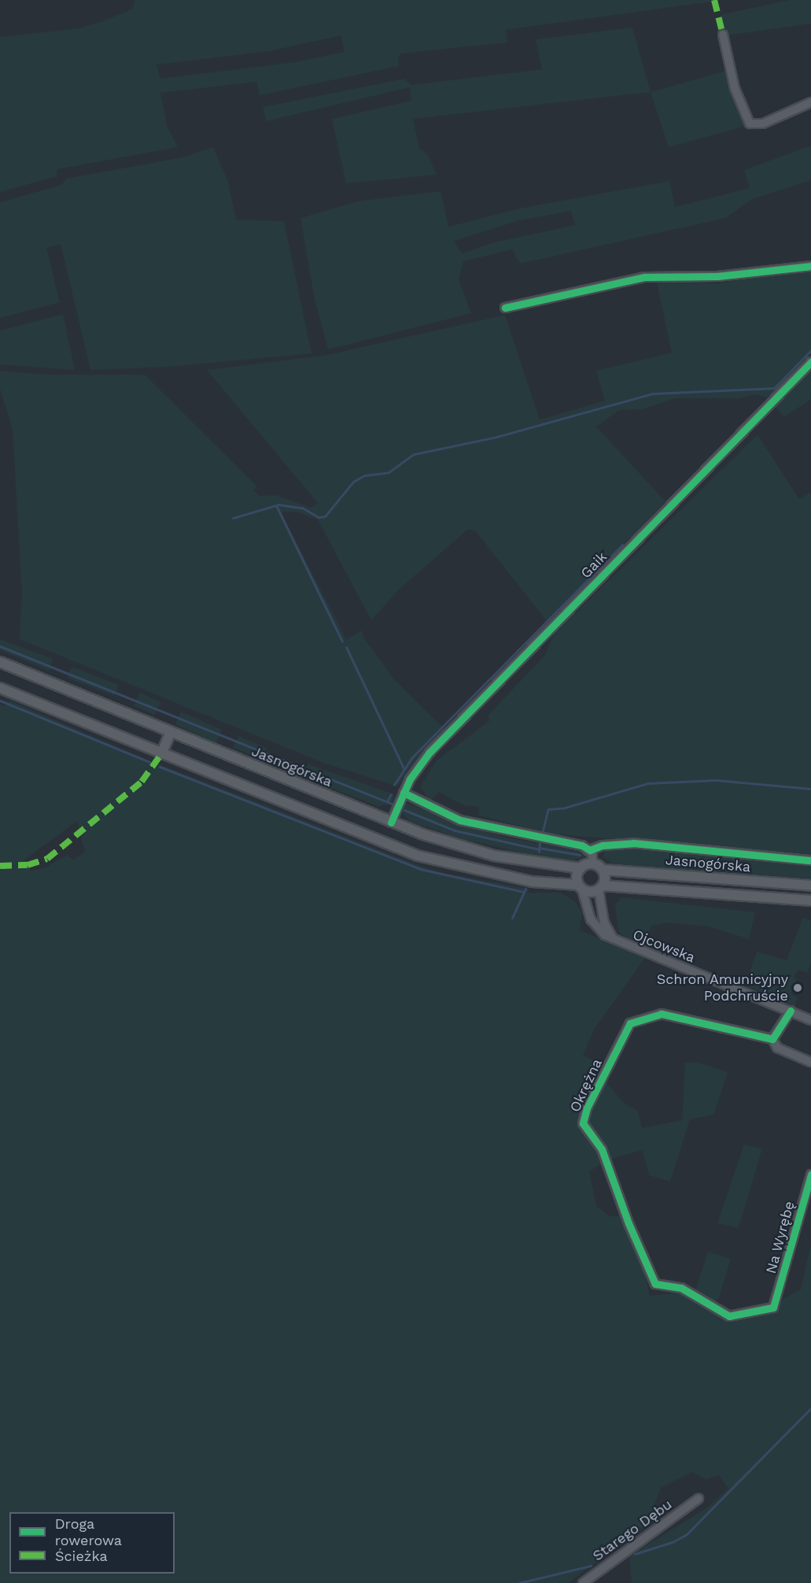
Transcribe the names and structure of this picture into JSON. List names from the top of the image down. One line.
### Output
{"streets":{"main road":["Jasnogórska"],"street":["Gaik","Ojcowska","Okrężna","Na Wyrębę","Starego Dębu"]},"crossings":[["Gaik","Jasnogórska"],["Jasnogórska","Ojcowska"],["Okrężna","Na Wyrębę"]],"places":["Schron Amunicyjny Podchruście"],"legend":["Droga rowerowa","Ścieżka"]}
